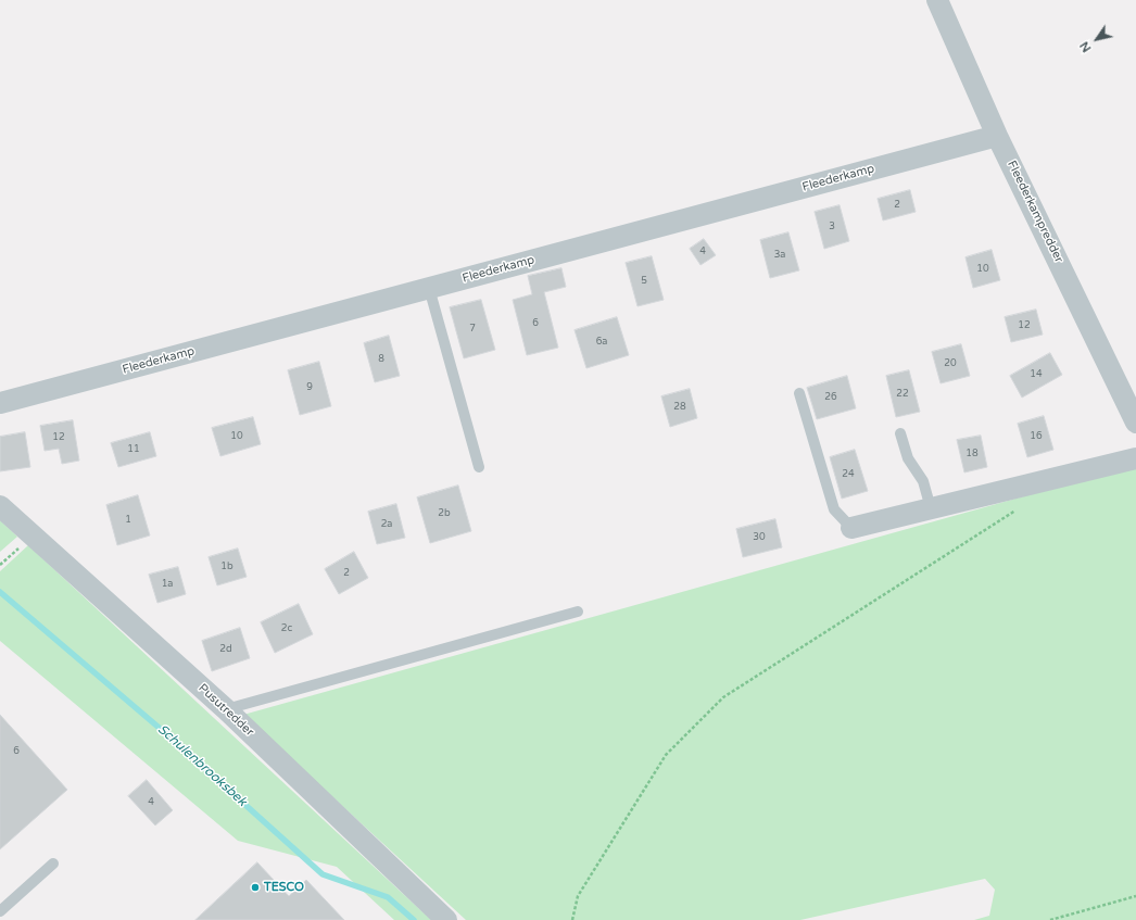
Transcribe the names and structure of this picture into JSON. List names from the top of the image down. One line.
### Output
{"streets":{"street":["Fleederkamp","Fleederkampredder","Pusutredder"]},"crossings":[["Fleederkamp","Fleederkampredder"]],"water":["Schulenbrooksbek"],"places":["TESCO"],"house_numbers":["2","3","4","3a","10","5","6","12","7","6a","8","20","14","9","22","26","28","10","16","12","11","18","24","2b","1","2a","30","1b","2","1a","2c","2d","6","4"],"north":"bottom left"}
